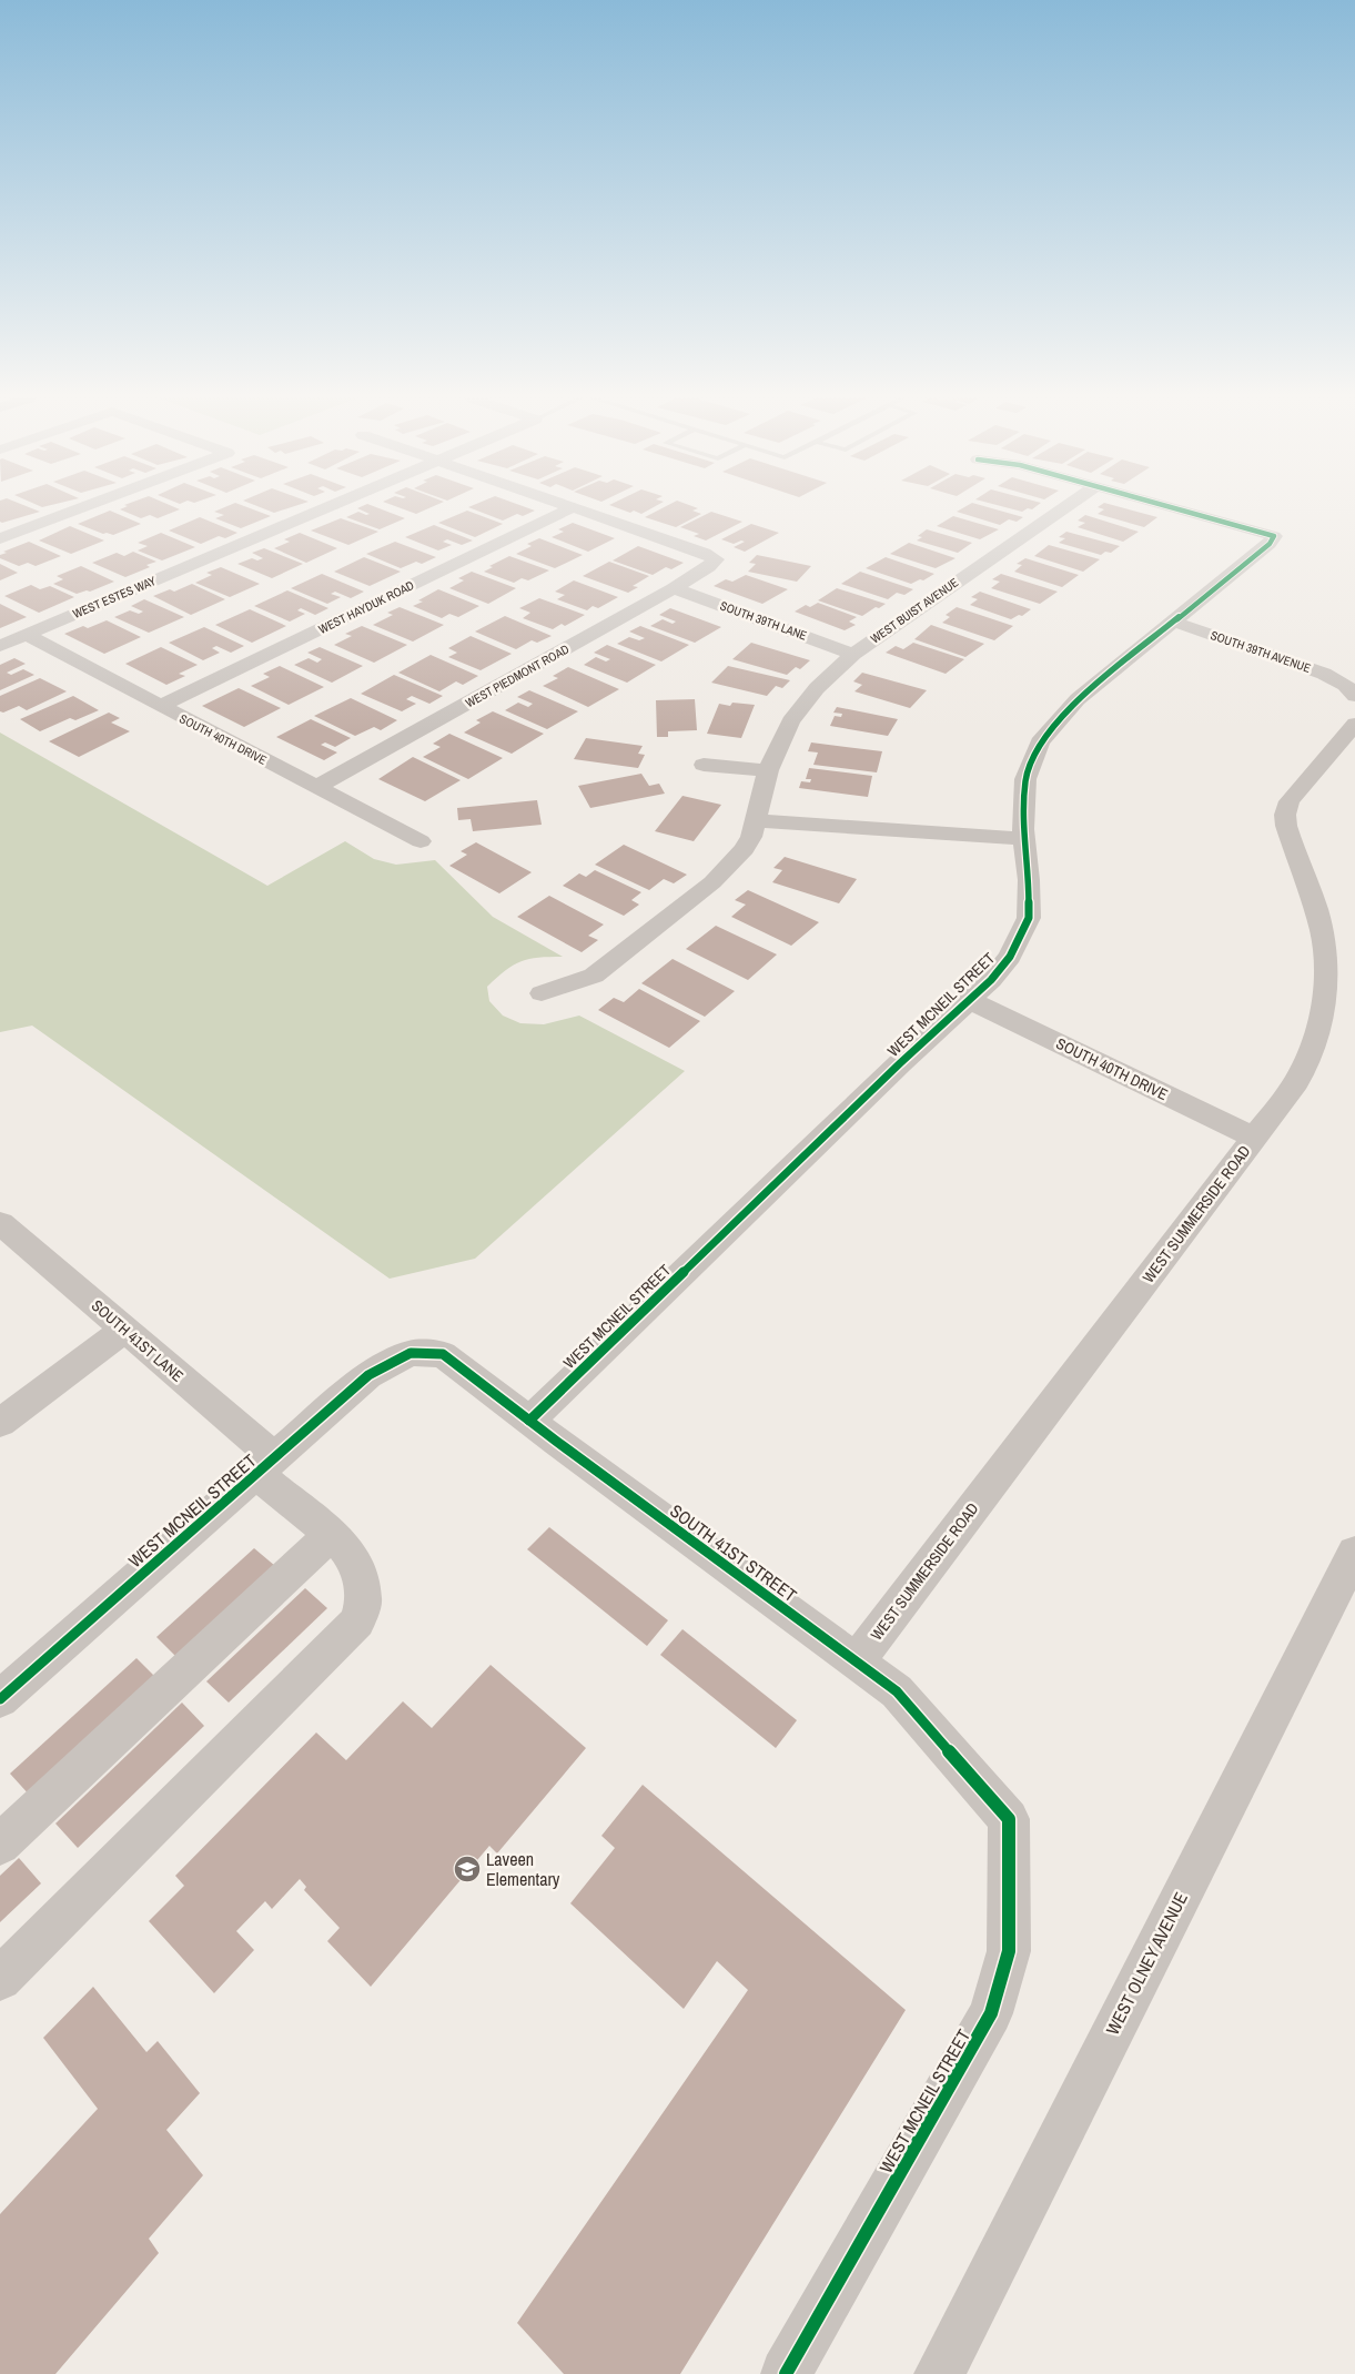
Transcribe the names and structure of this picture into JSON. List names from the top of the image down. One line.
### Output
{"streets":{"street":["WEST ESTES WAY","WEST HAYDUK ROAD","WEST BUIST AVENUE","SOUTH 39TH LANE","SOUTH 39TH AVENUE","WEST PIEDMONT ROAD","SOUTH 40TH DRIVE","WEST MCNEIL STREET","WEST SUMMERSIDE ROAD","SOUTH 41ST LANE","SOUTH 41ST STREET","WEST OLNEY AVENUE"]},"crossings":[["WEST ESTES WAY","SOUTH 40TH DRIVE"],["WEST HAYDUK ROAD","SOUTH 40TH DRIVE"],["WEST BUIST AVENUE","SOUTH 39TH LANE"],["SOUTH 39TH LANE","WEST PIEDMONT ROAD"],["SOUTH 39TH AVENUE","WEST MCNEIL STREET"],["WEST PIEDMONT ROAD","SOUTH 40TH DRIVE"],["SOUTH 40TH DRIVE","WEST MCNEIL STREET"],["SOUTH 40TH DRIVE","WEST SUMMERSIDE ROAD"],["WEST MCNEIL STREET","SOUTH 41ST LANE"],["WEST MCNEIL STREET","SOUTH 41ST STREET"],["WEST SUMMERSIDE ROAD","SOUTH 41ST STREET"]],"places":{"school or university":["Laveen Elementary"]}}
